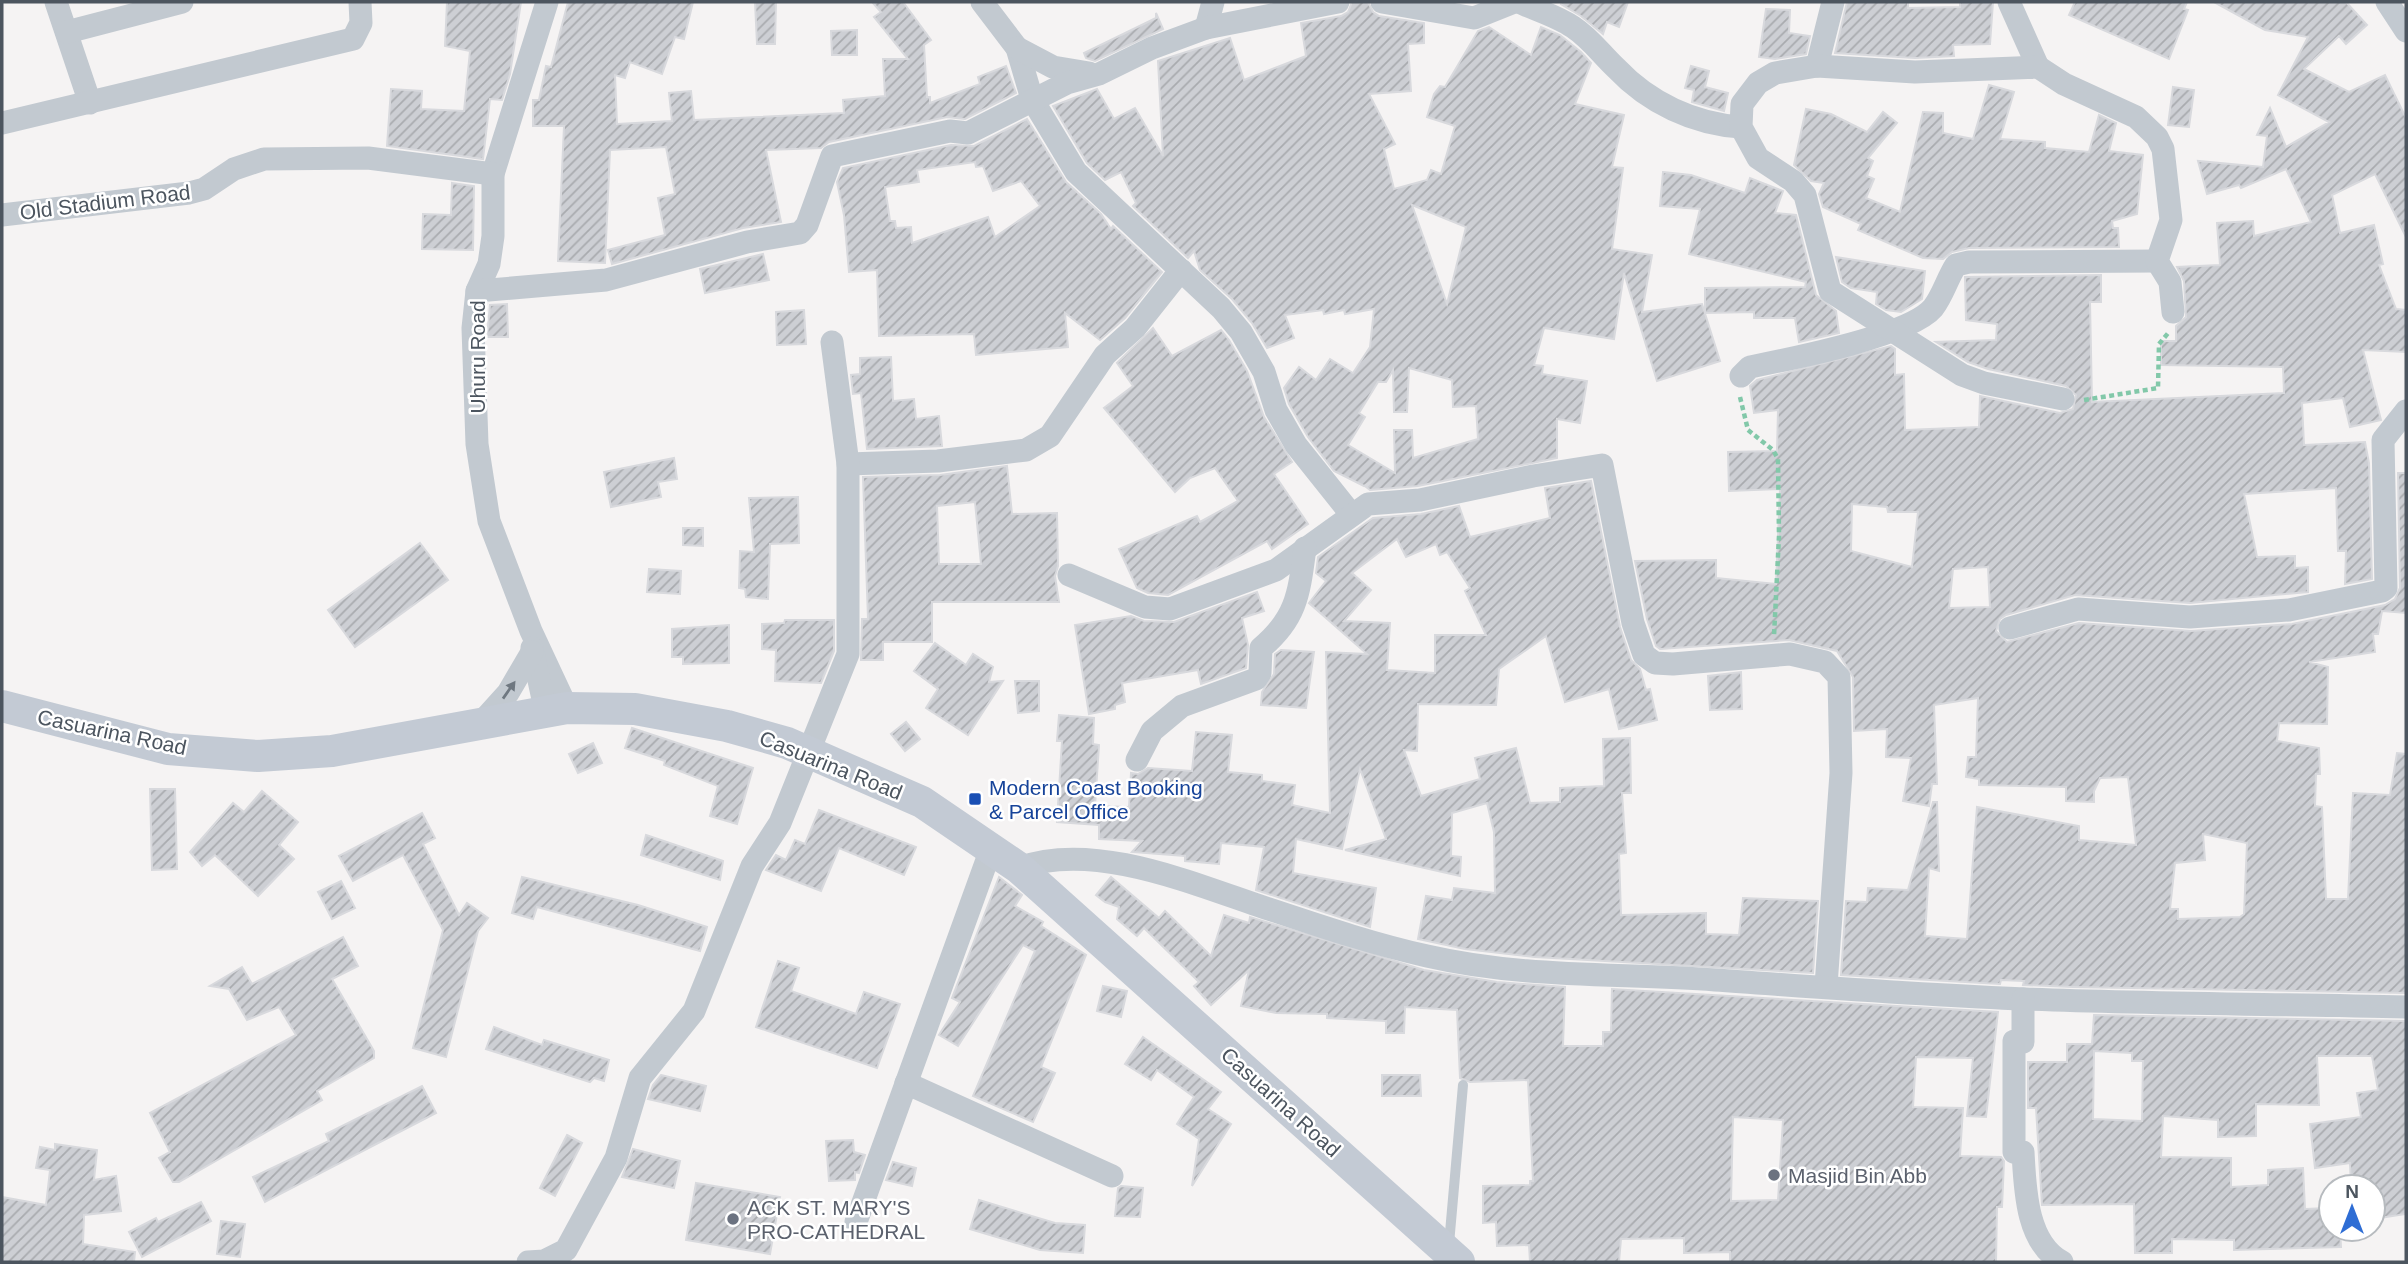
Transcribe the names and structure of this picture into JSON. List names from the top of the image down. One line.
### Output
{"streets":{"street":["Old Stadium Road","Uhuru Road","Casuarina Road"]},"crossings":[["Old Stadium Road","Uhuru Road"],["Uhuru Road","Casuarina Road"]],"places":{"transit":["Modern Coast Booking & Parcel Office"],"other":["Masjid Bin Abb","ACK ST. MARY'S PRO-CATHEDRAL"]},"north":"top"}
